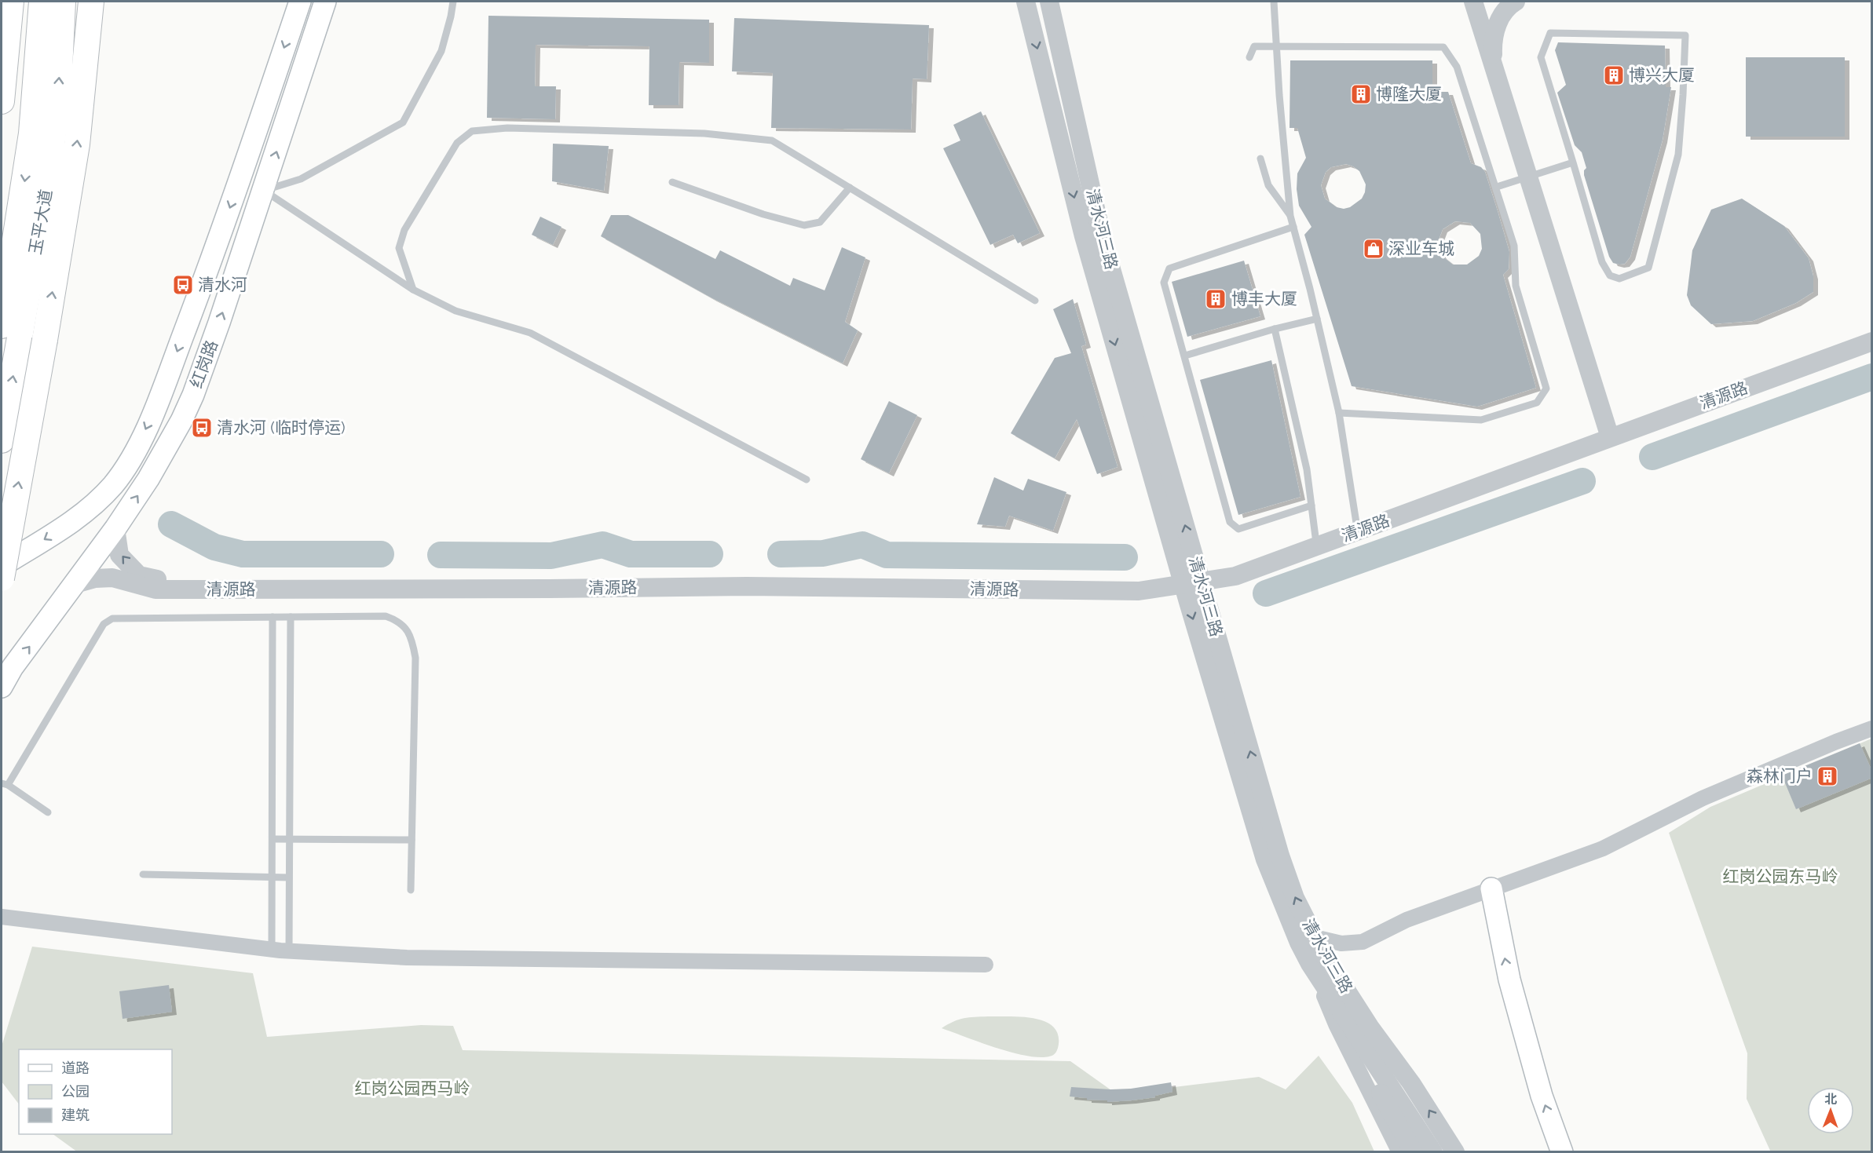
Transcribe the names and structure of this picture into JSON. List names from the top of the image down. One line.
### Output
{"streets":{"highway":["玉平大道"],"main road":["红岗路"],"street":["清水河三路","清源路"]},"crossings":[["清水河三路","清源路"],["红岗路","清源路"]],"parks":["红岗公园东马岭","红岗公园西马岭"],"places":{"building":["博兴大厦","博隆大厦","博丰大厦","森林门户"],"shop":["深业车城"],"bus stop":["清水河","清水河 (临时停运)"]},"legend":["道路","公园","建筑"],"north":"top"}
